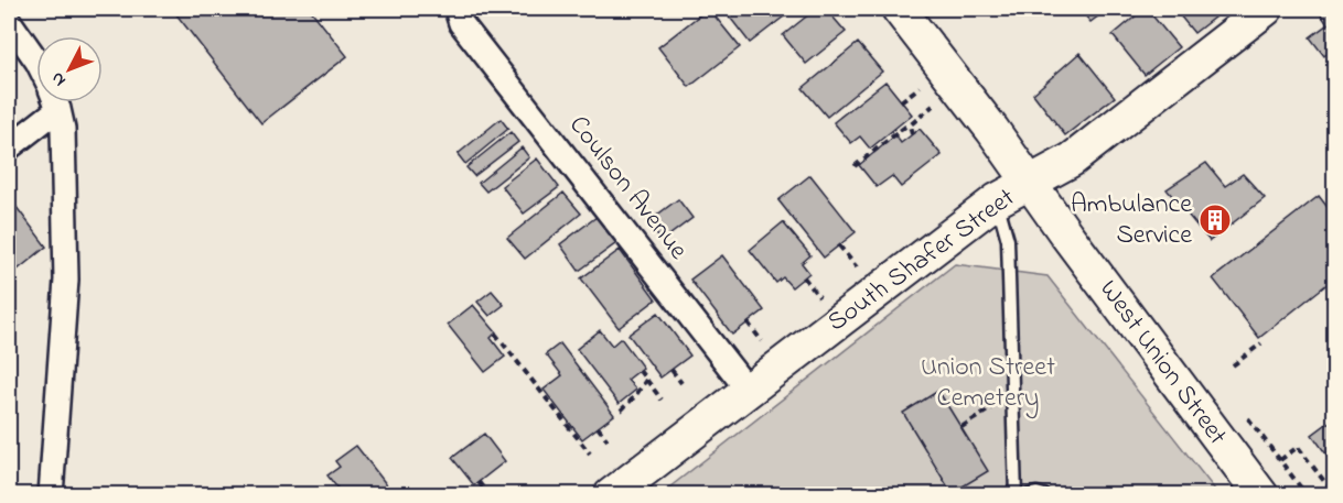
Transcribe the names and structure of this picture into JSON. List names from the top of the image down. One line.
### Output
{"streets":{"street":["Coulson Avenue","South Shafer Street","West Union Street"]},"crossings":[["Coulson Avenue","South Shafer Street"],["South Shafer Street","West Union Street"]],"parks":["Union Street Cemetery"],"places":{"building":["Ambulance Service"]},"north":"bottom left"}
